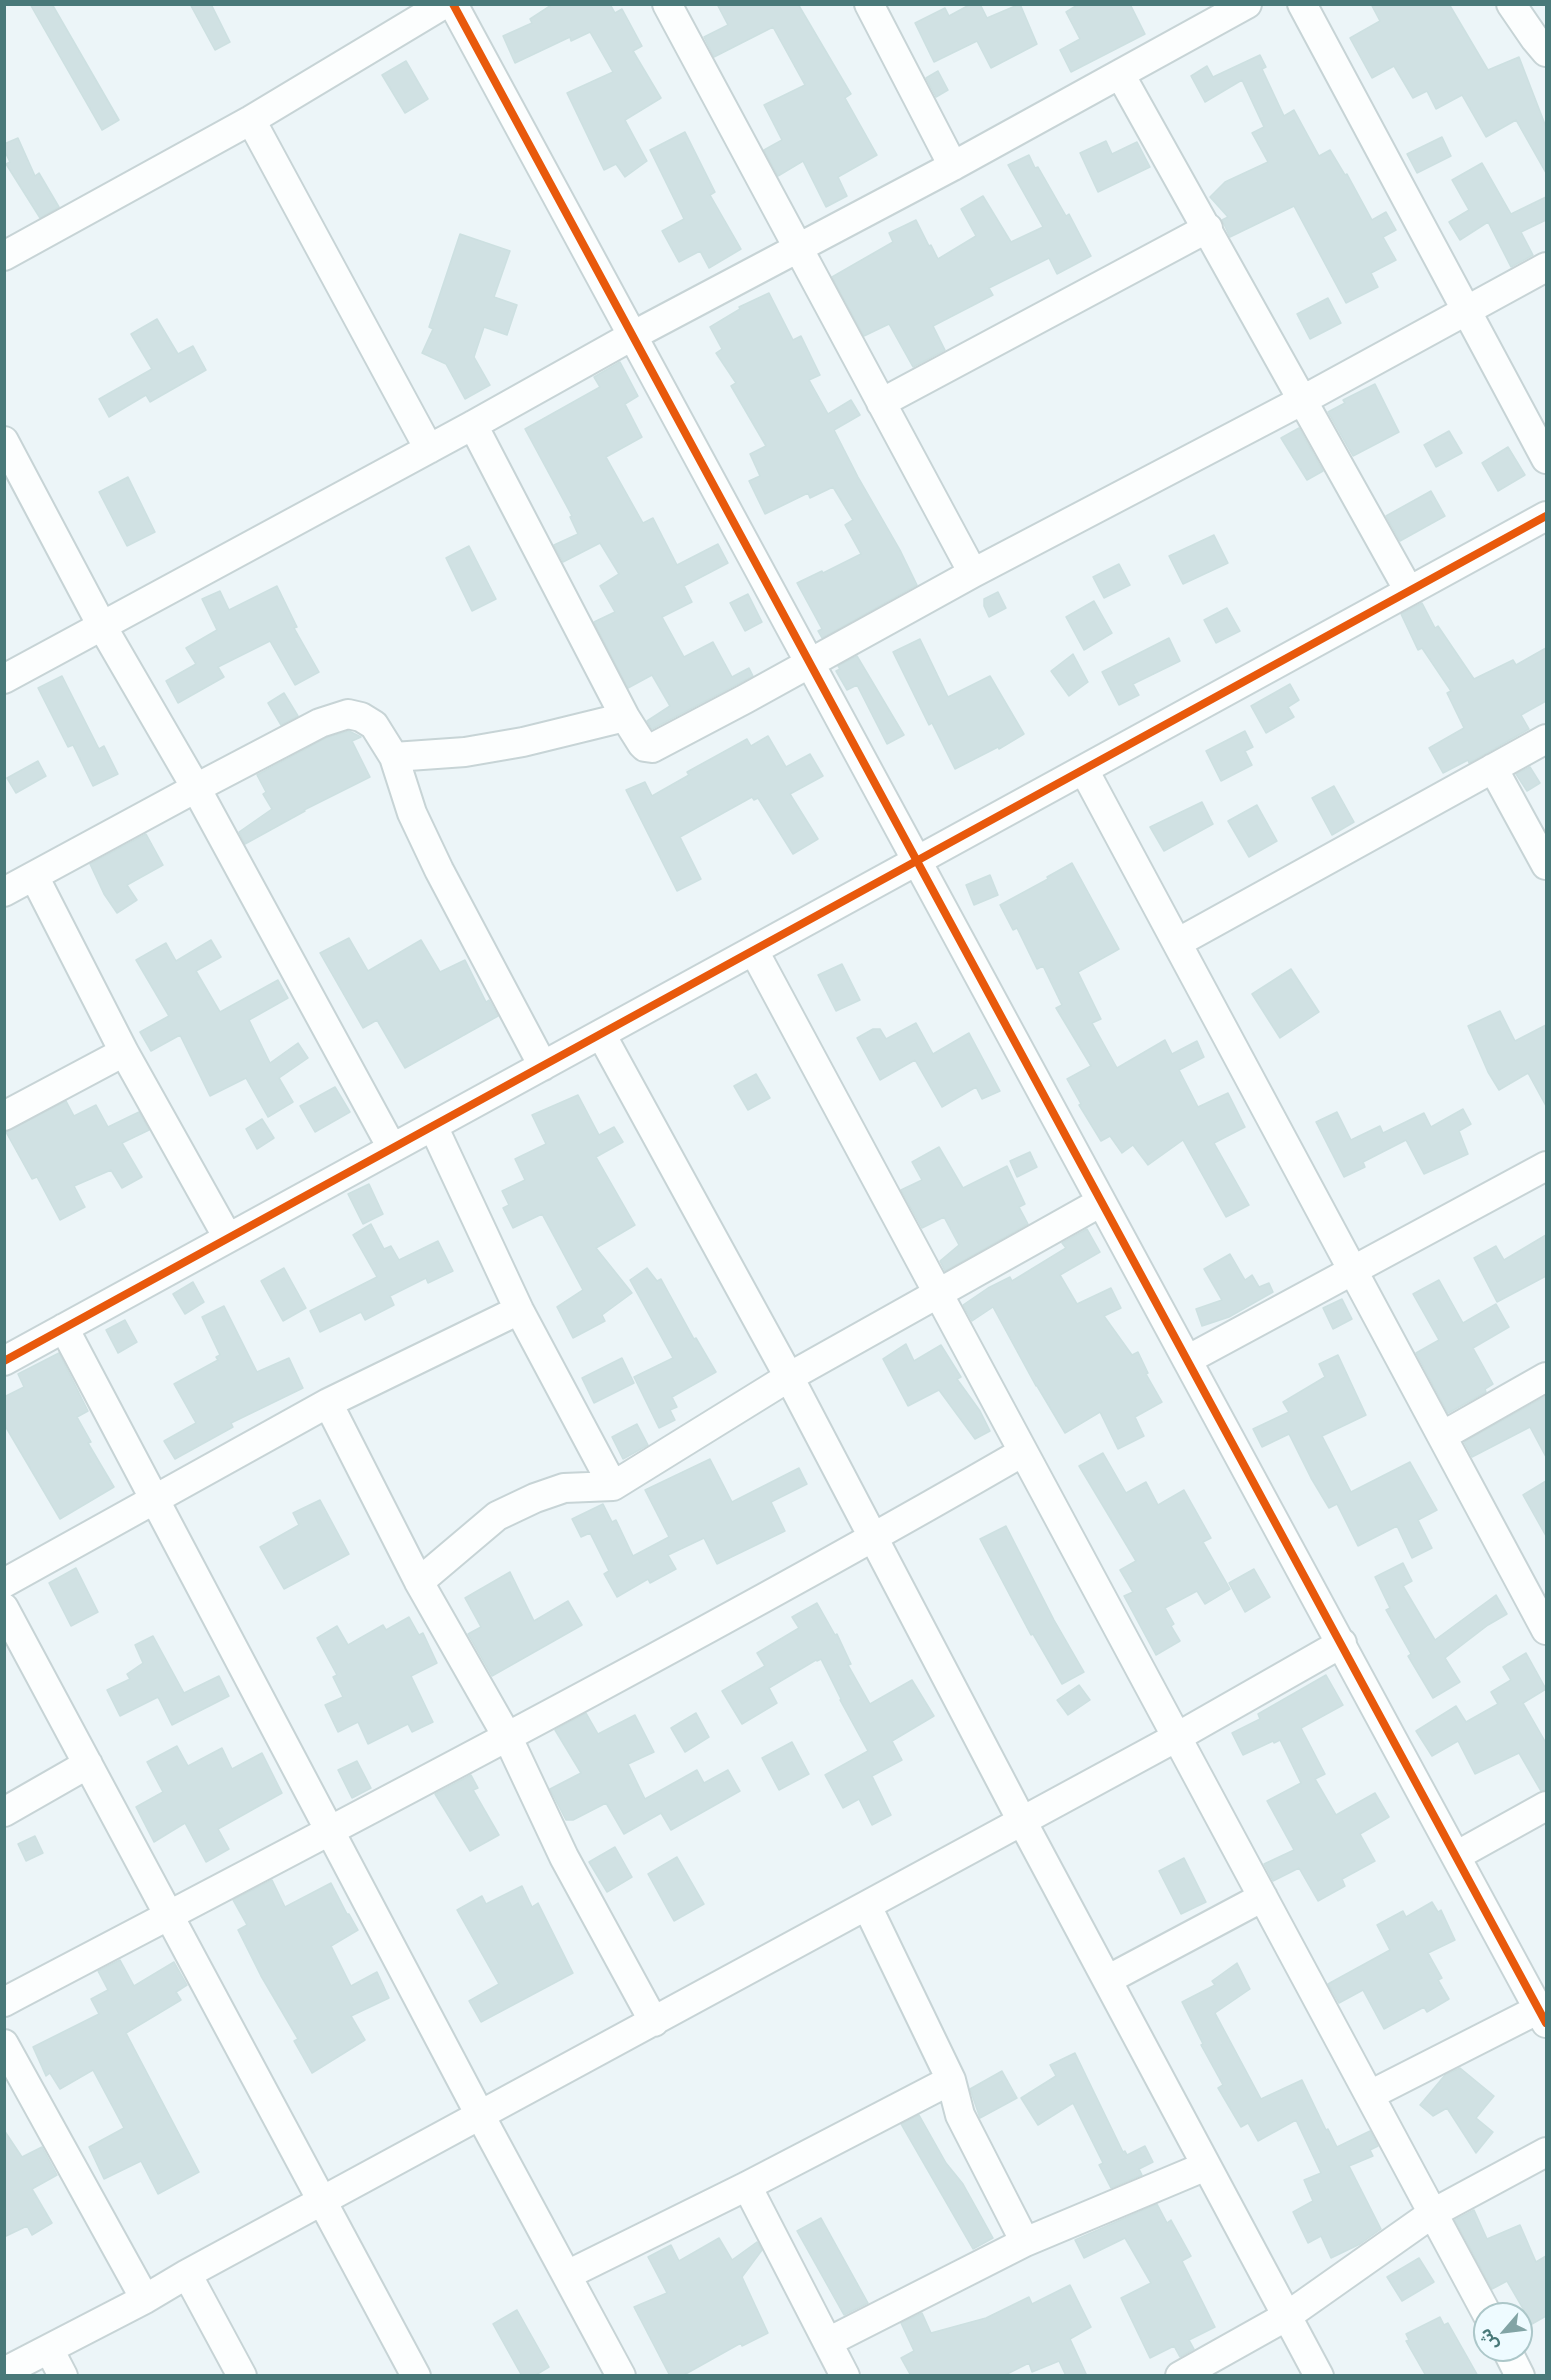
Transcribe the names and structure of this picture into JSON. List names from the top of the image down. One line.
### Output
{"north":"bottom left"}
